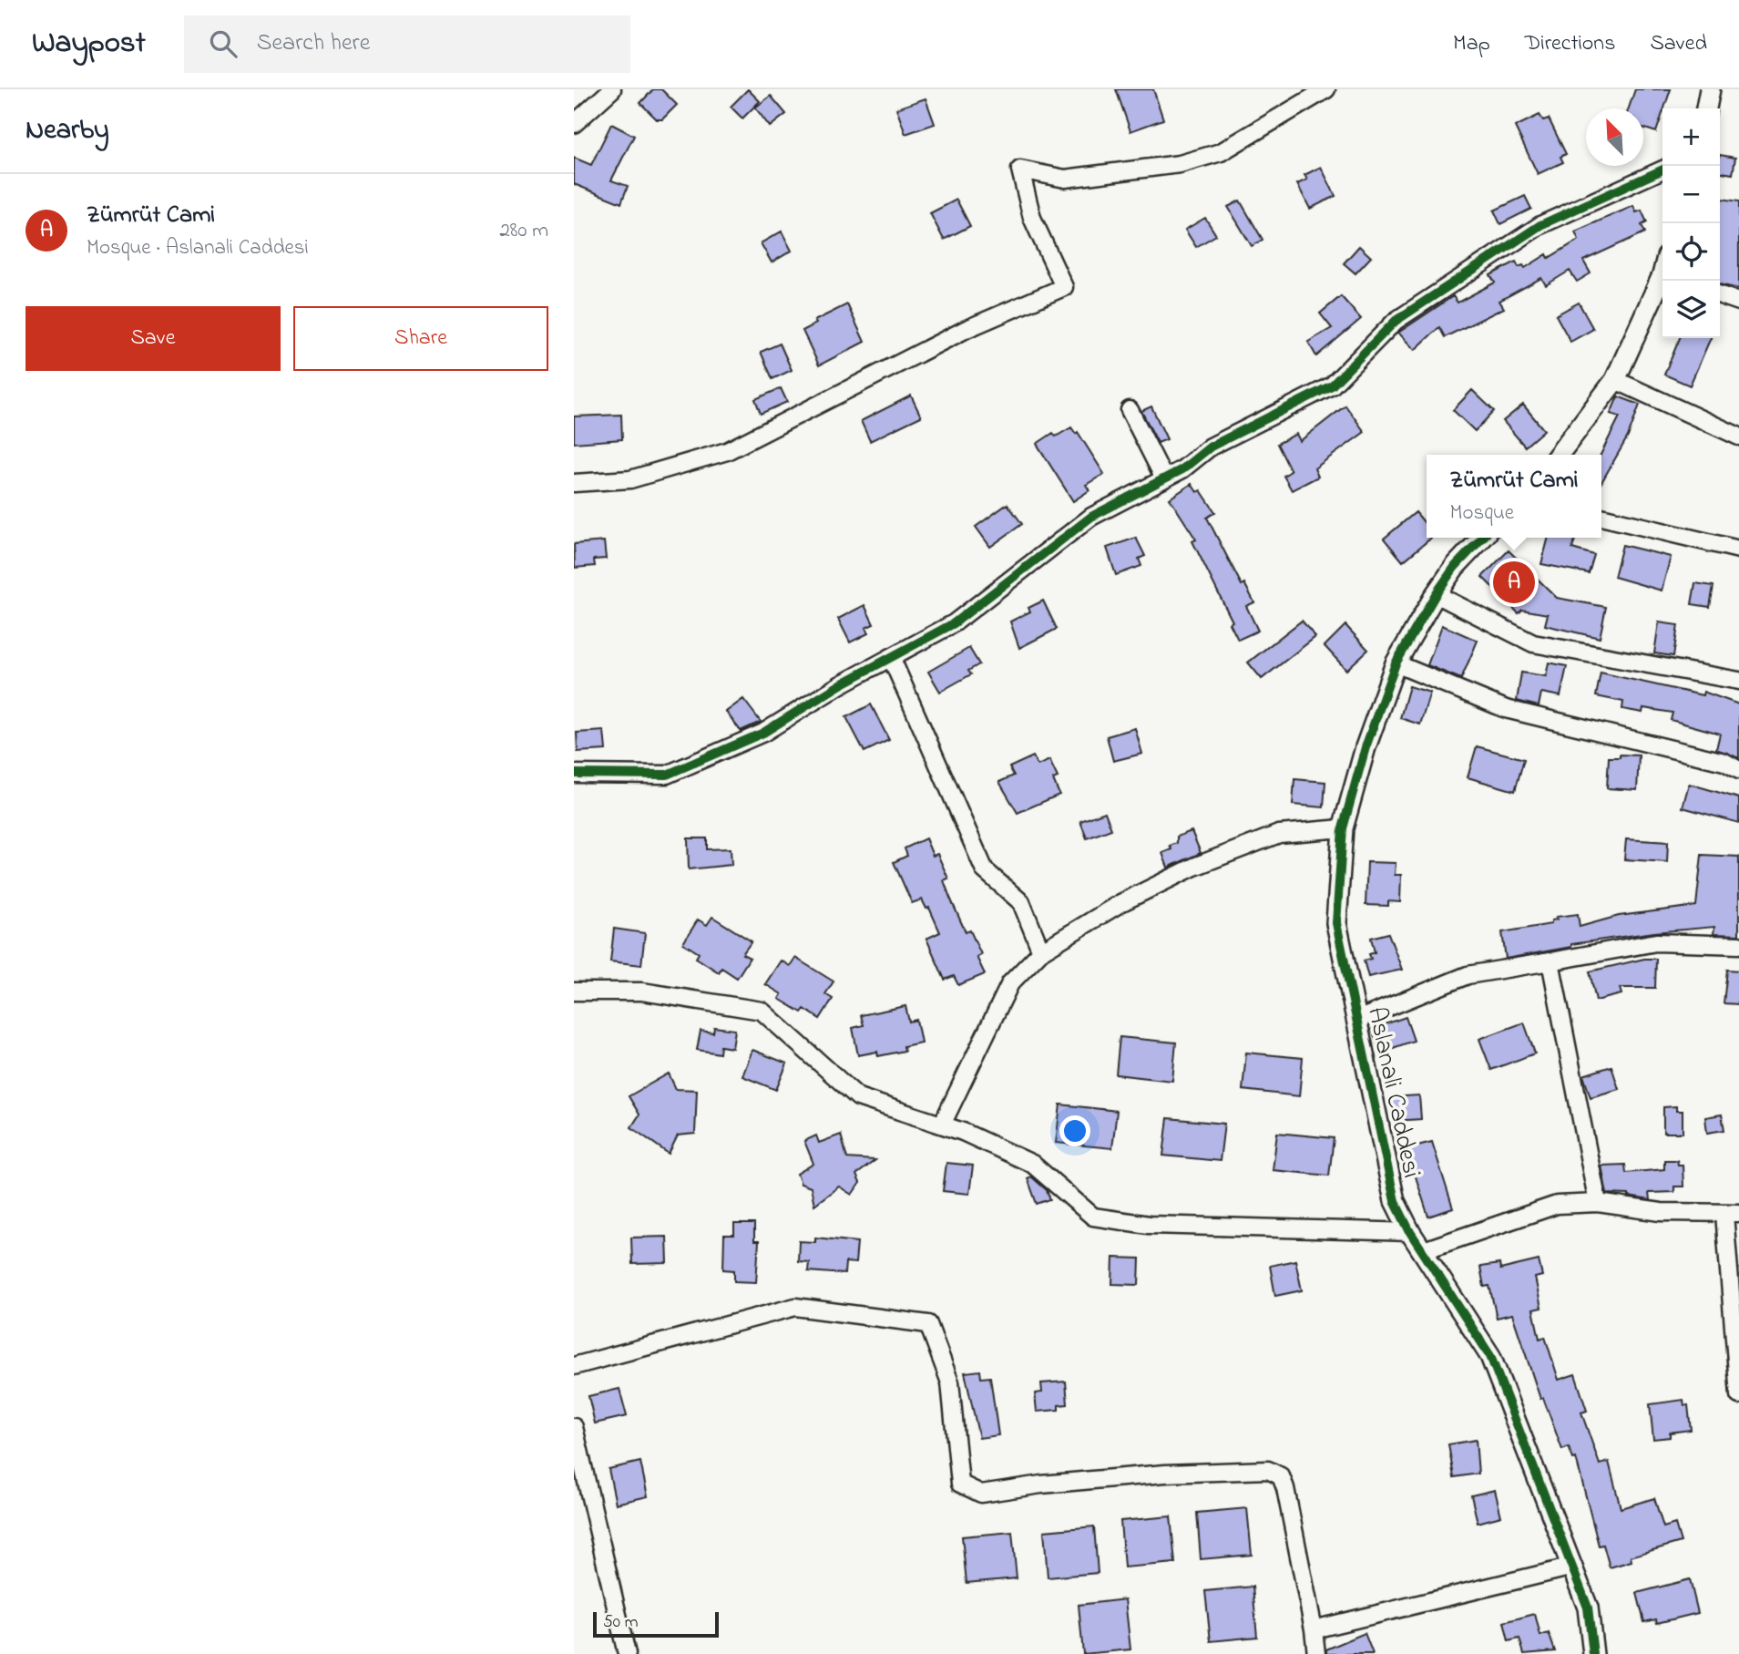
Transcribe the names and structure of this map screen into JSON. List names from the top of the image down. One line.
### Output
{"streets":{"street":["Aslanali Caddesi"]},"scale_bar":"50 m","north":"top left","page":{"header":"Waypost","search":"Search here","nav":["Map","Directions","Saved"],"heading":"Nearby","map_buttons":["+","−"],"list":[{"mark":"A","name":"Zümrüt Cami","note":"Mosque · Aslanali Caddesi","value":"280 m"}],"buttons":["Save","Share"],"popup":["Zümrüt Cami","Mosque"],"pins":"A","scale":"50 m"}}
